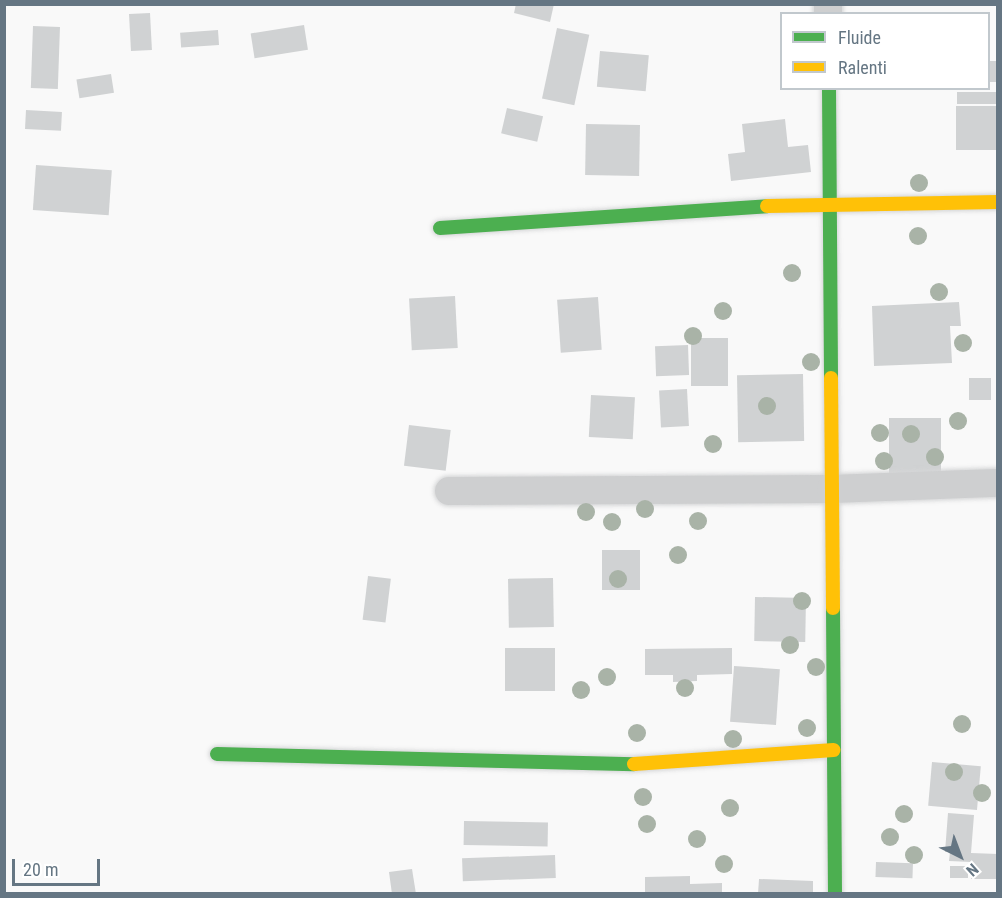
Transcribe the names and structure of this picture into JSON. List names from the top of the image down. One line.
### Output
{"legend":["Fluide","Ralenti"],"scale_bar":"20 m","north":"bottom right"}
